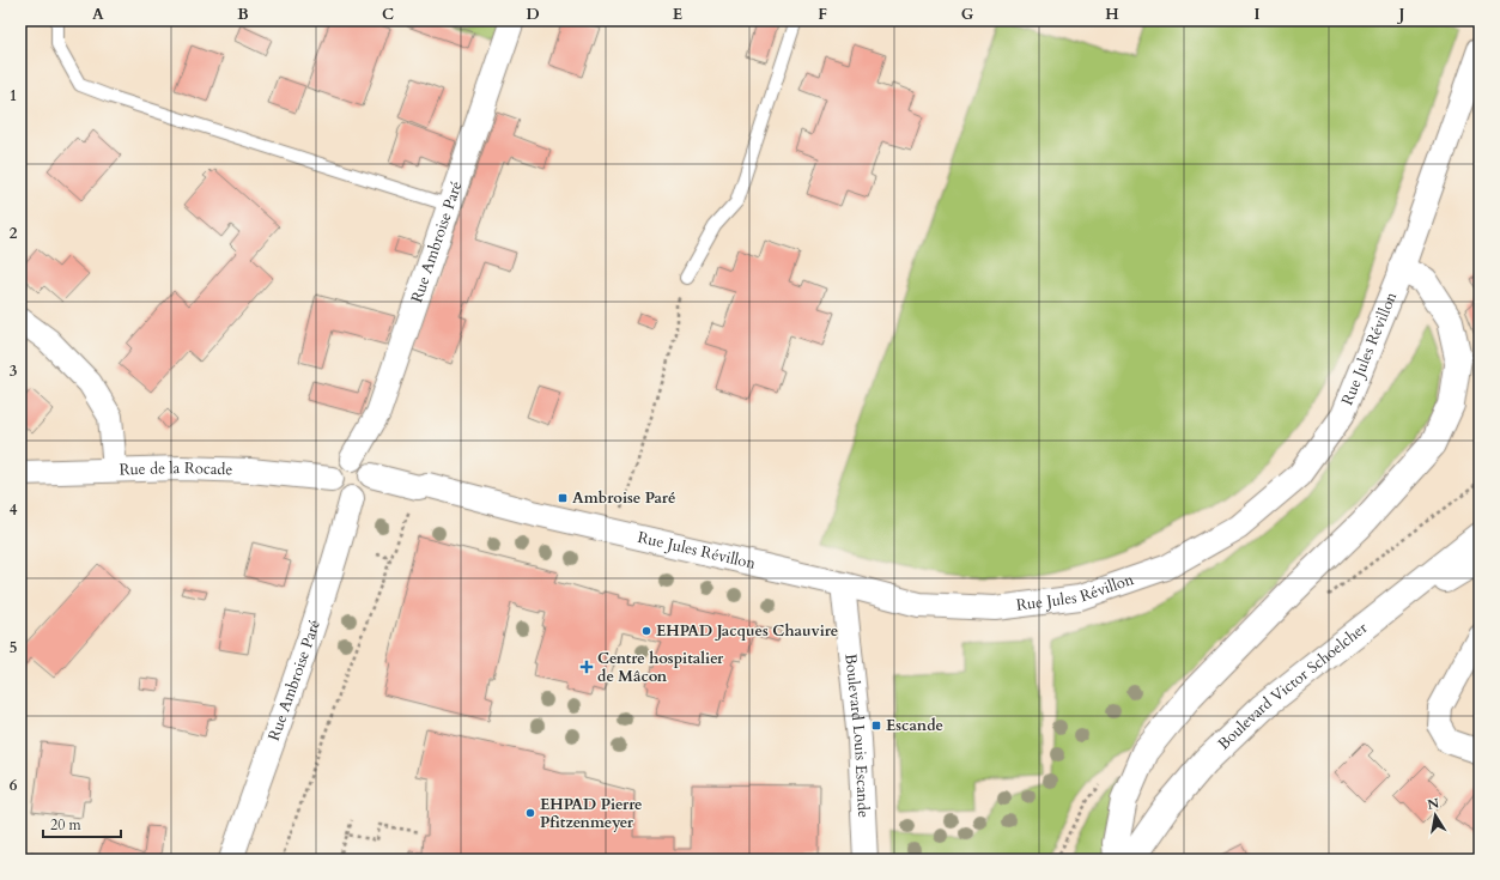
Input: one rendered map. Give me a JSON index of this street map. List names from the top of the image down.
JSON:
{
  "streets": {
    "street": [
      "Rue Ambroise Paré",
      "Rue Jules Révillon",
      "Rue de la Rocade",
      "Boulevard Victor Schoelcher",
      "Boulevard Louis Escande"
    ]
  },
  "crossings": [
    ["Rue Ambroise Paré", "Rue Jules Révillon"],
    ["Rue Ambroise Paré", "Rue de la Rocade"],
    ["Rue Jules Révillon", "Rue de la Rocade"],
    ["Rue Jules Révillon", "Boulevard Louis Escande"]
  ],
  "places": {
    "transit": ["Ambroise Paré", "Escande"],
    "other": ["EHPAD Jacques Chauvire", "EHPAD Pierre Pfitzenmeyer"],
    "health": ["Centre hospitalier de Mâcon"]
  },
  "scale_bar": "20 m",
  "north": "top",
  "grid": {
    "columns": [
      "A",
      "B",
      "C",
      "D",
      "E",
      "F",
      "G",
      "H",
      "I",
      "J"
    ],
    "rows": [
      "1",
      "2",
      "3",
      "4",
      "5",
      "6"
    ]
  }
}
